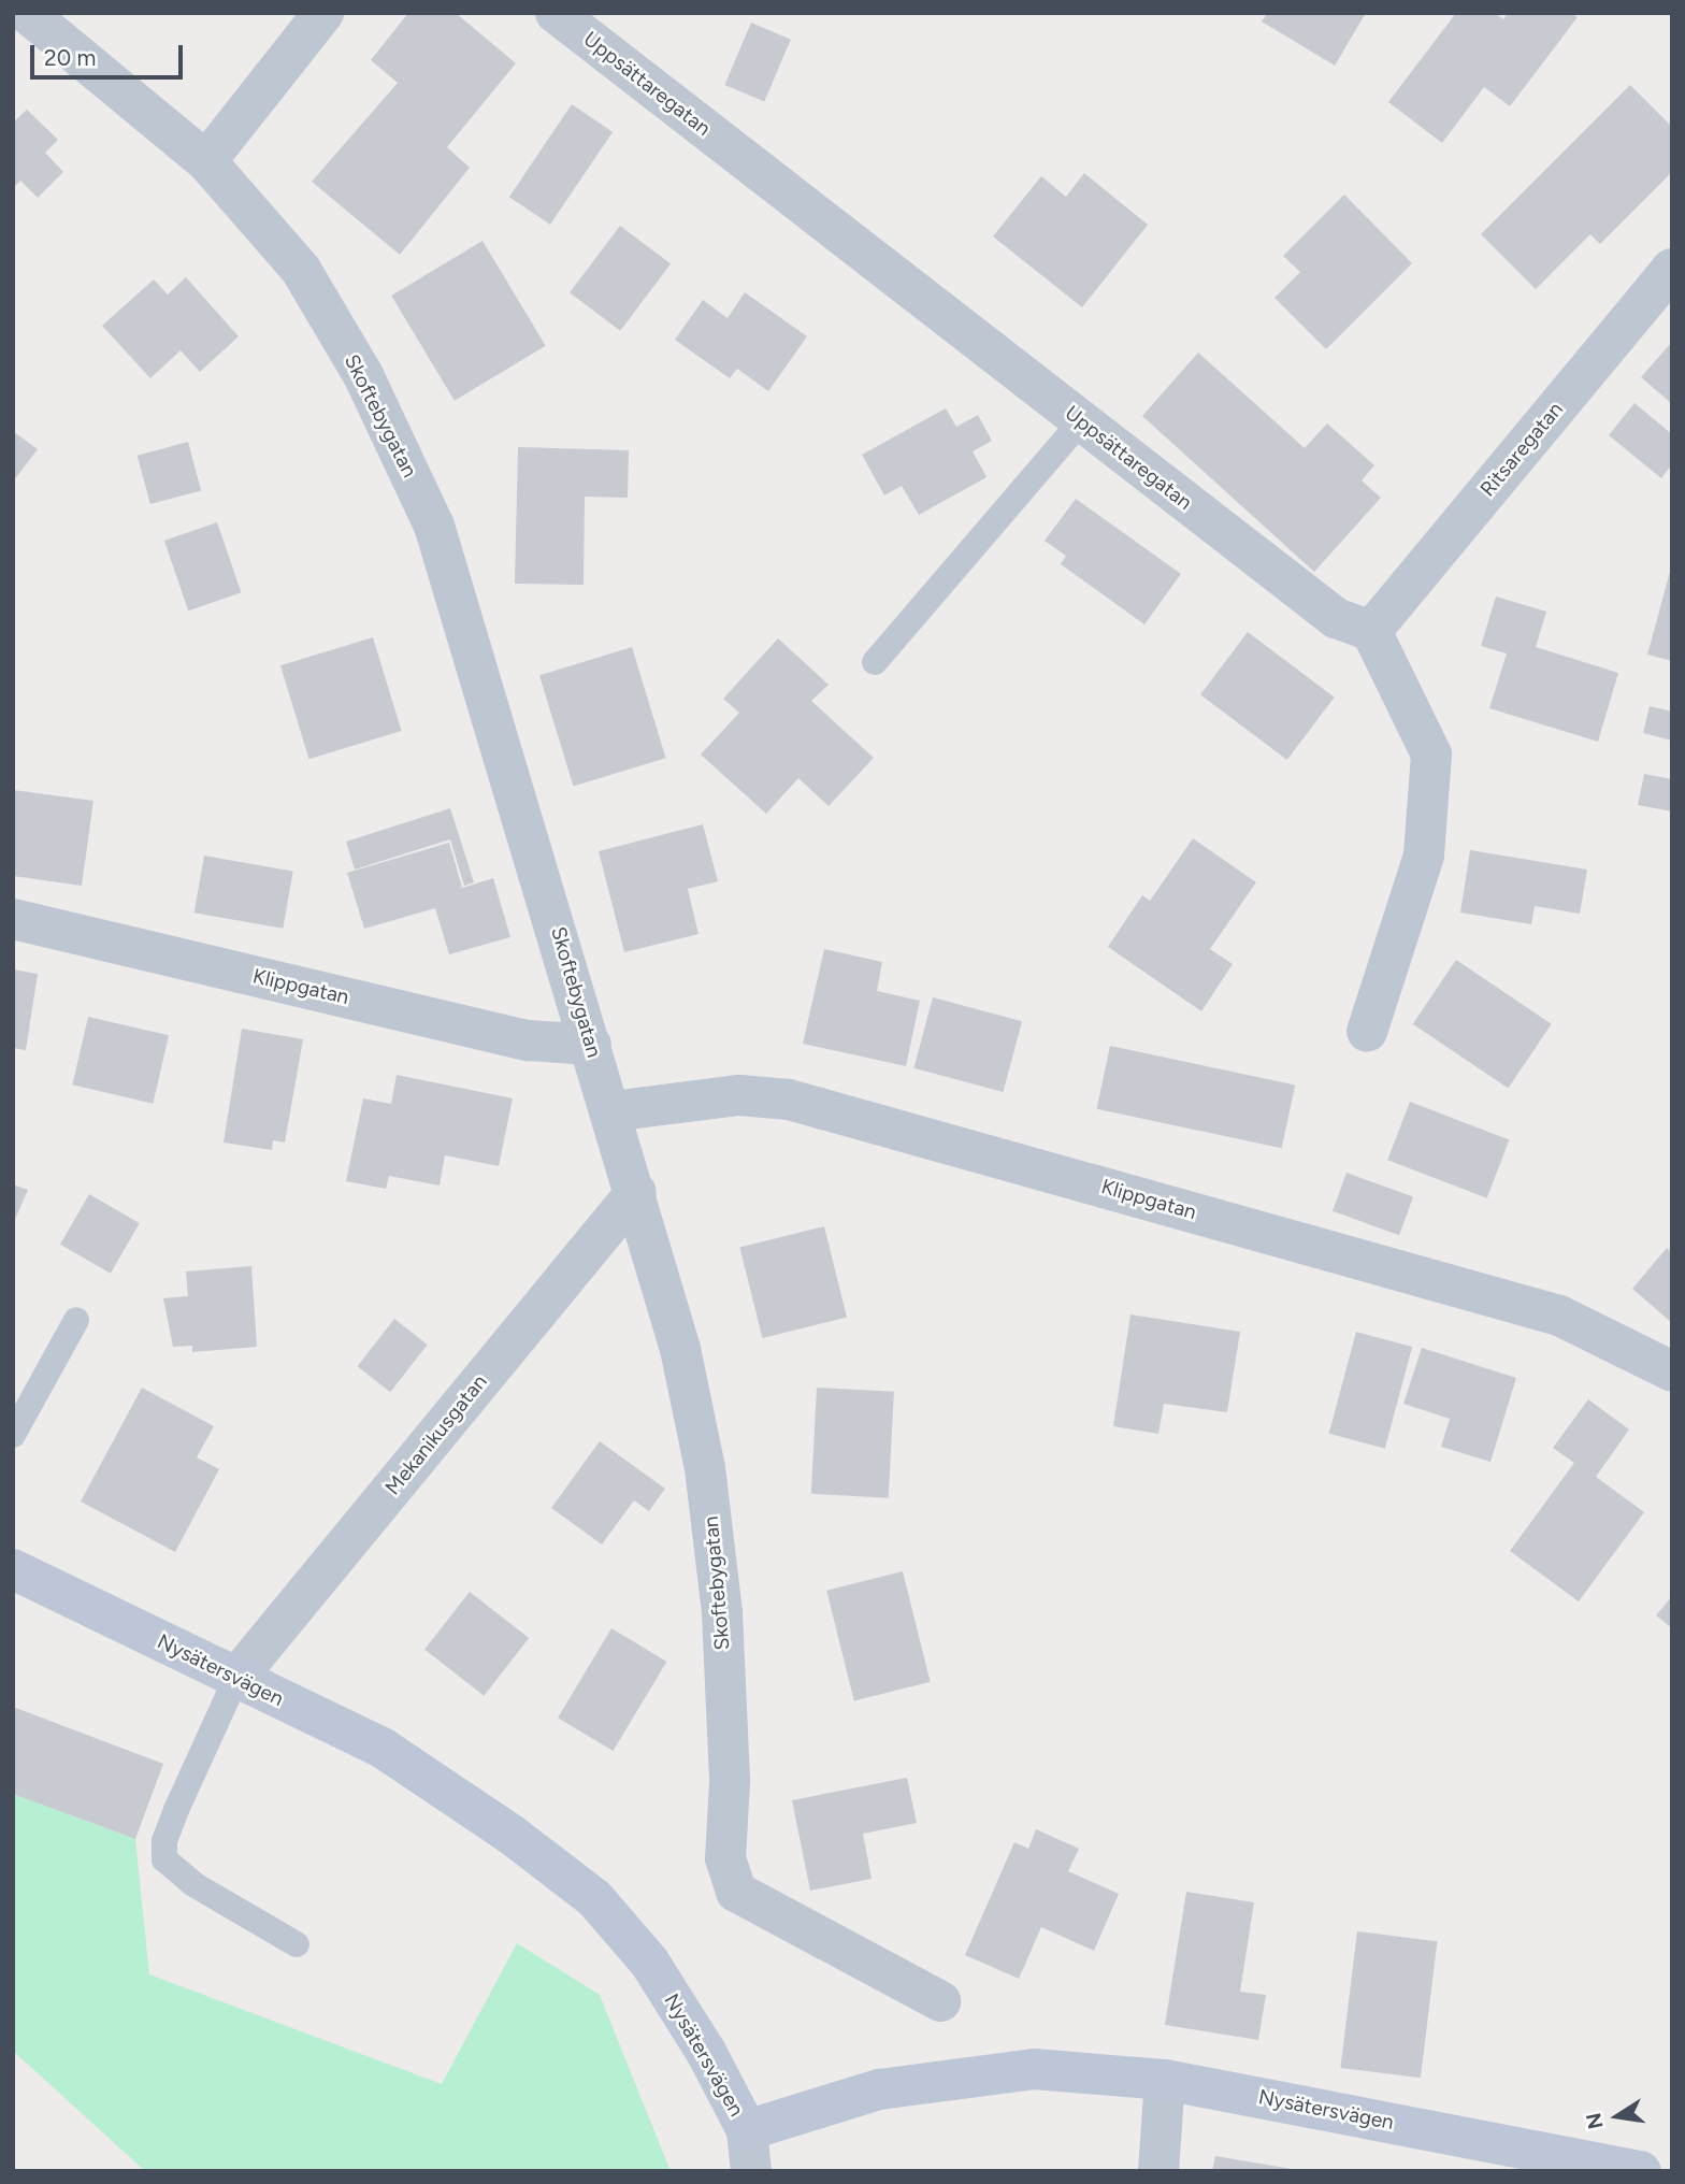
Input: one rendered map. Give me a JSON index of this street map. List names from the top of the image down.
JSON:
{
  "streets": {
    "street": [
      "Uppsättaregatan",
      "Skoftebygatan",
      "Ritsaregatan",
      "Klippgatan",
      "Mekanikusgatan",
      "Nysätersvägen"
    ]
  },
  "crossings": [
    ["Uppsättaregatan", "Ritsaregatan"],
    ["Skoftebygatan", "Klippgatan"],
    ["Skoftebygatan", "Mekanikusgatan"],
    ["Mekanikusgatan", "Nysätersvägen"]
  ],
  "scale_bar": "20 m",
  "north": "left"
}
